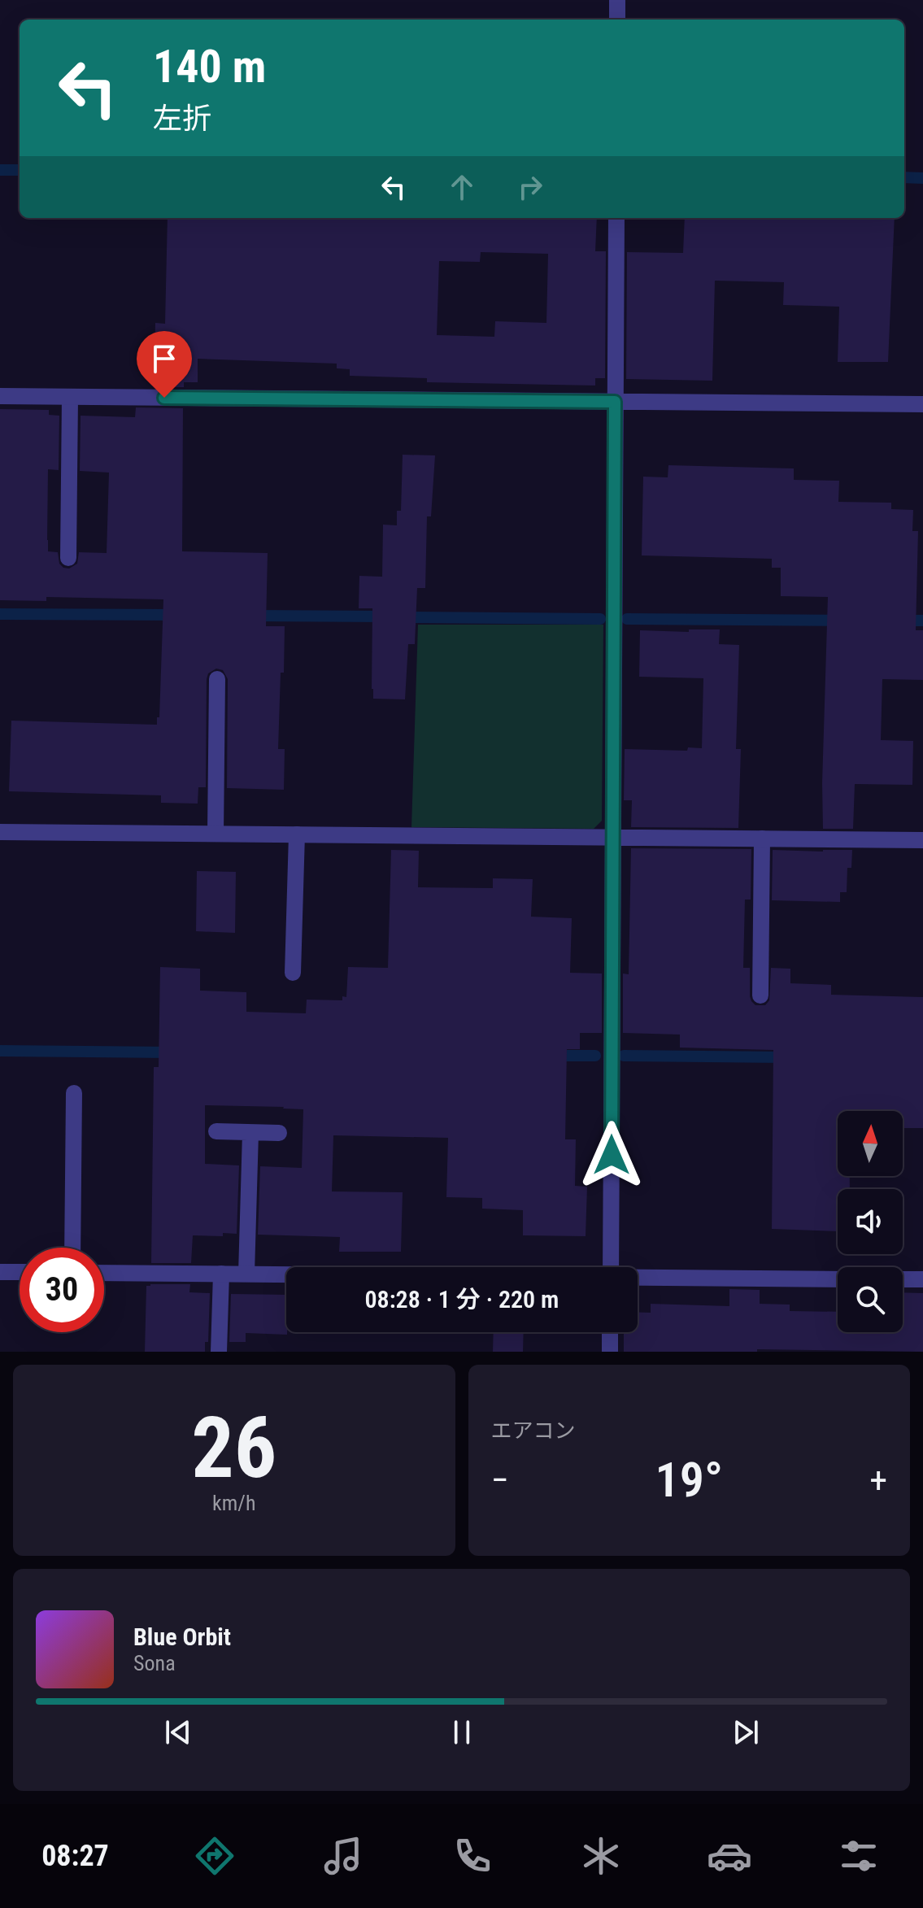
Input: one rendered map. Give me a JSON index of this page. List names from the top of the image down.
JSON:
{
  "north": "top",
  "page": {
    "turn": ["140 m", "左折"],
    "limit": "30",
    "trip": "08:28 · 1 分 · 220 m",
    "tile": [
      ["26", "km/h"],
      "エアコン"
    ],
    "heat": ["−", "19°", "+"],
    "song": ["Blue Orbit", "Sona"],
    "tabs": "08:27"
  }
}
